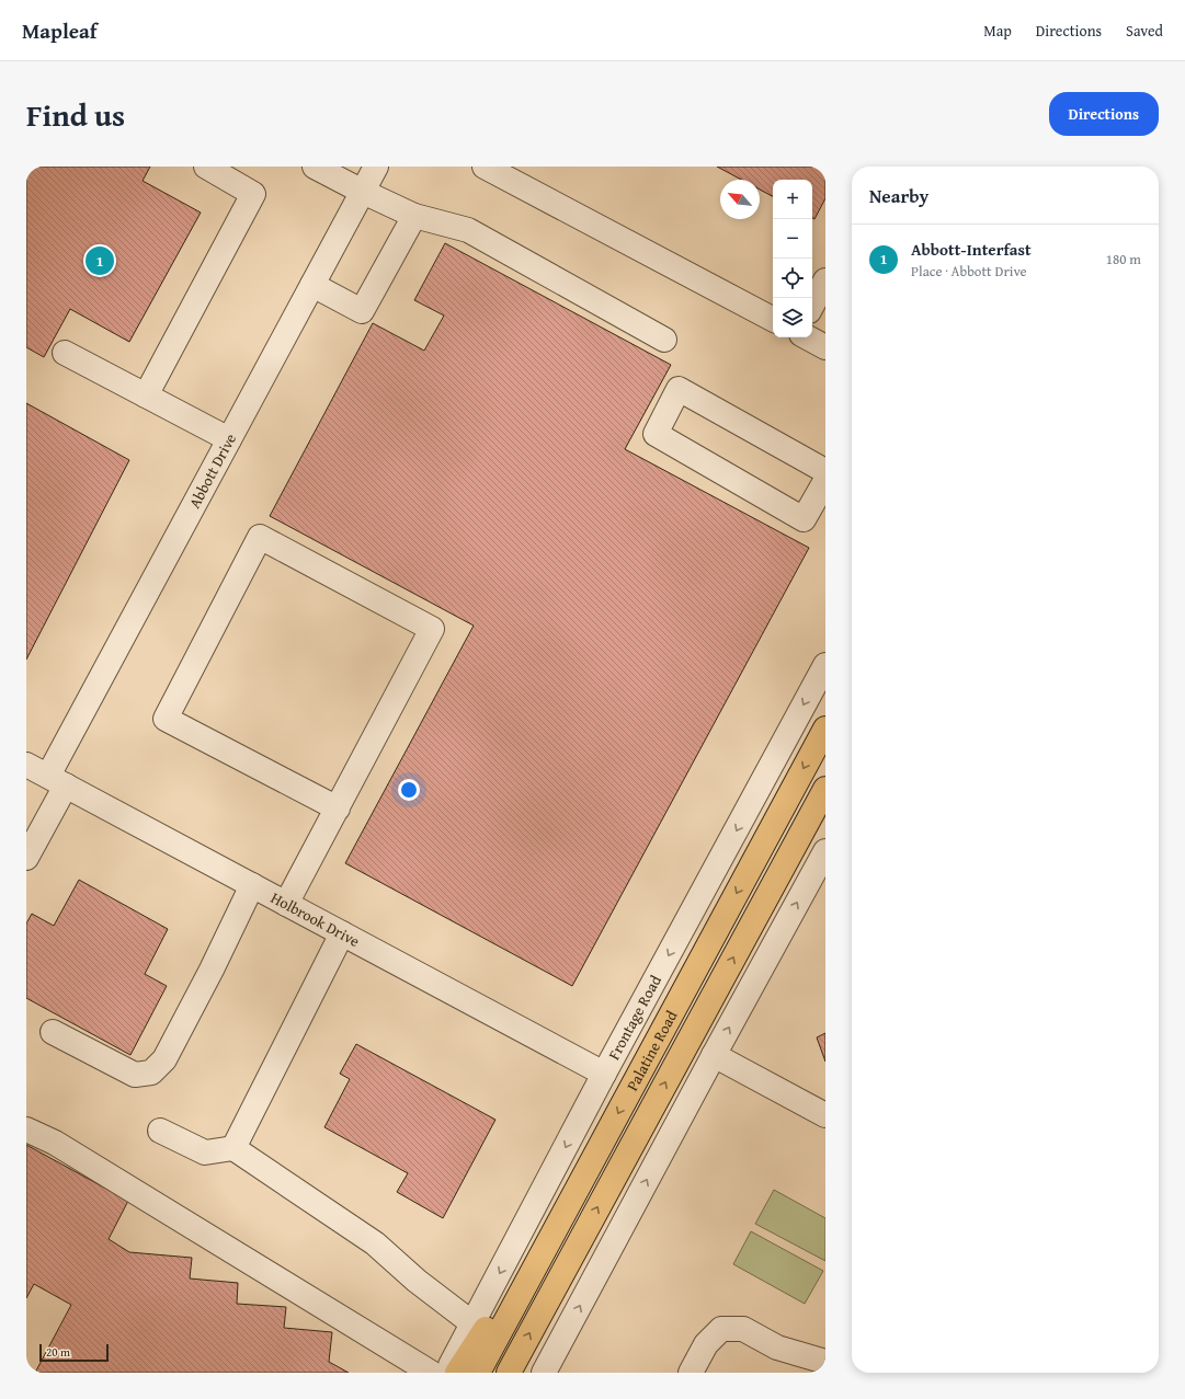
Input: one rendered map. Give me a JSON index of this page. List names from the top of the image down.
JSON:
{
  "streets": {
    "highway": ["Palatine Road"],
    "street": ["Abbott Drive", "Holbrook Drive", "Frontage Road"]
  },
  "crossings": [
    ["Abbott Drive", "Holbrook Drive"],
    ["Holbrook Drive", "Frontage Road"]
  ],
  "scale_bar": "20 m",
  "north": "top left",
  "page": {
    "header": "Mapleaf",
    "nav": ["Map", "Directions", "Saved"],
    "title": "Find us",
    "buttons": "Directions",
    "heading": "Nearby",
    "map_buttons": ["+", "−"],
    "list": [
      {
        "mark": "1",
        "name": "Abbott-Interfast",
        "note": "Place · Abbott Drive",
        "value": "180 m"
      }
    ],
    "pins": "1",
    "scale": "20 m"
  }
}
